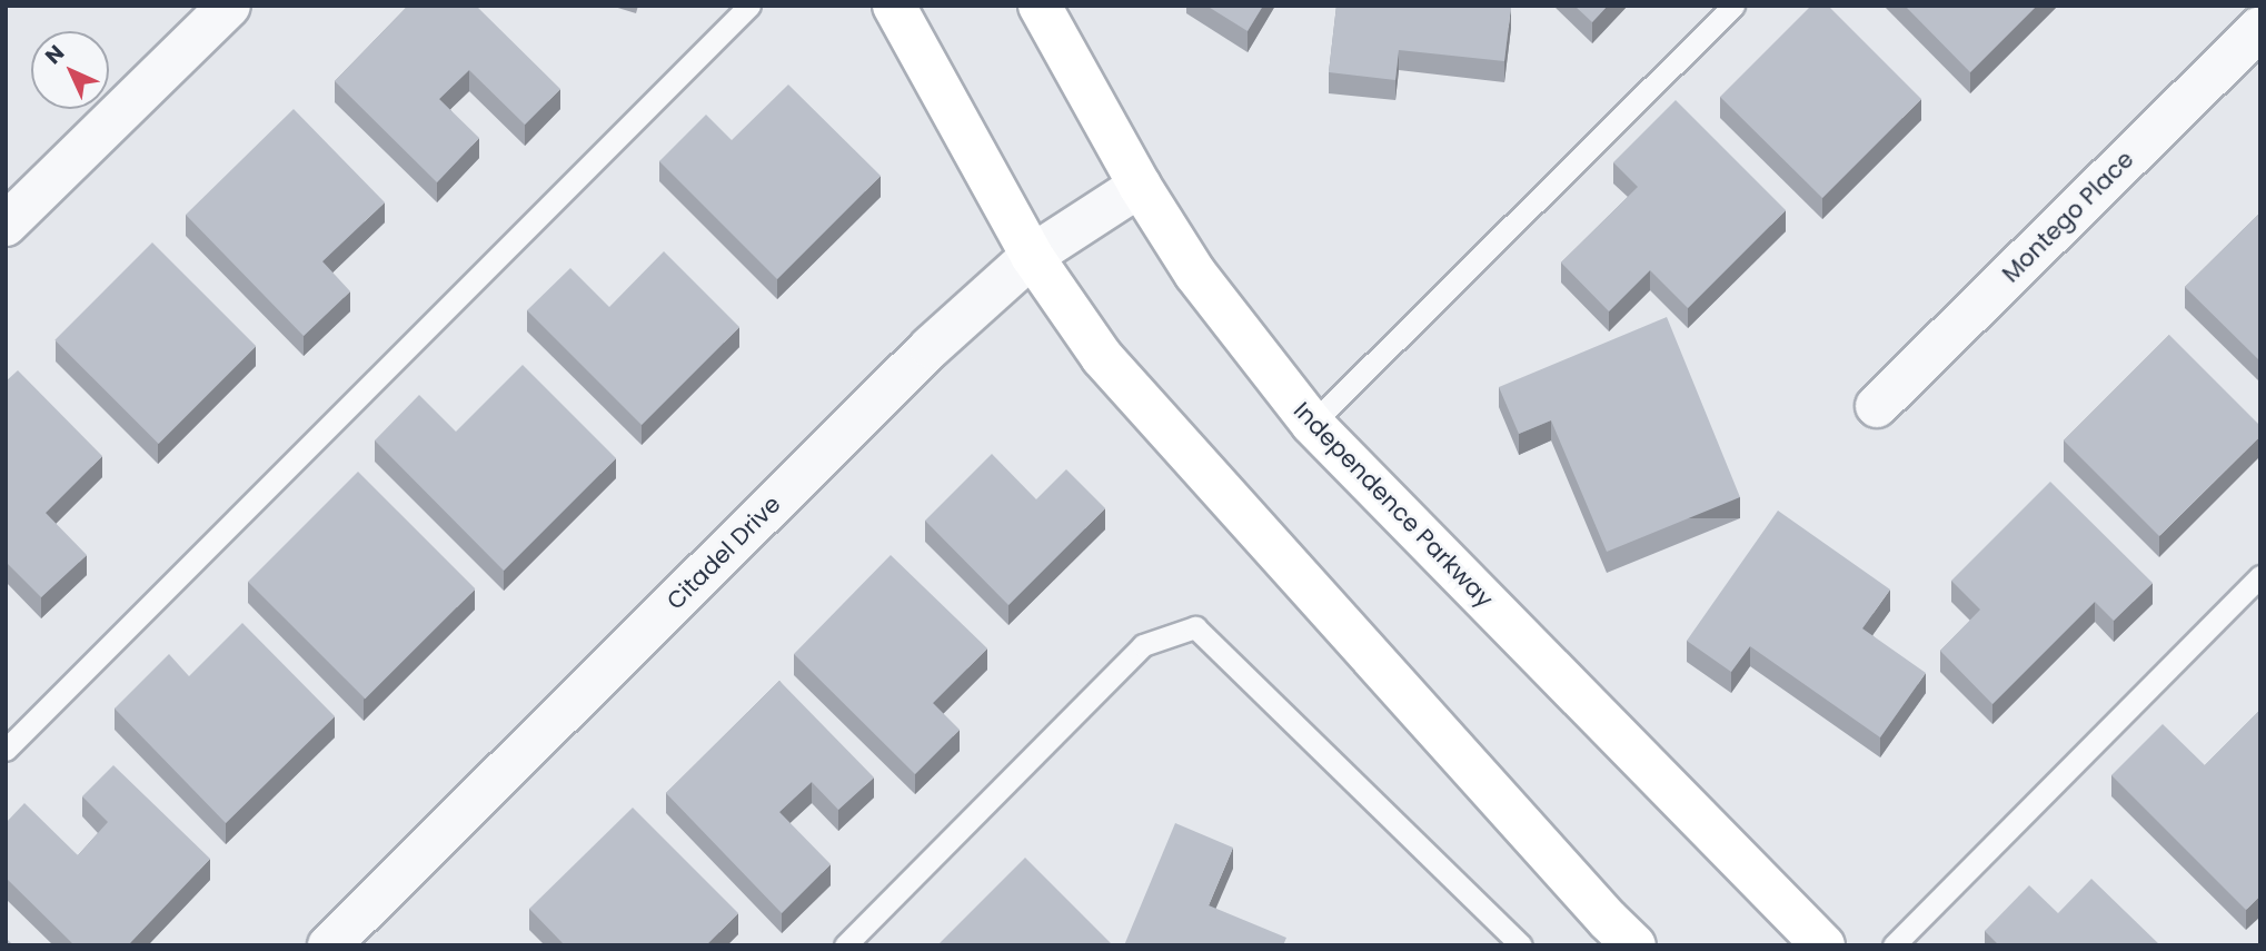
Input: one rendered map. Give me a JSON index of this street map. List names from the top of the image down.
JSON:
{
  "streets": {
    "main road": ["Independence Parkway"],
    "street": ["Montego Place", "Citadel Drive"]
  },
  "crossings": [
    ["Independence Parkway", "Citadel Drive"]
  ],
  "north": "top left"
}
